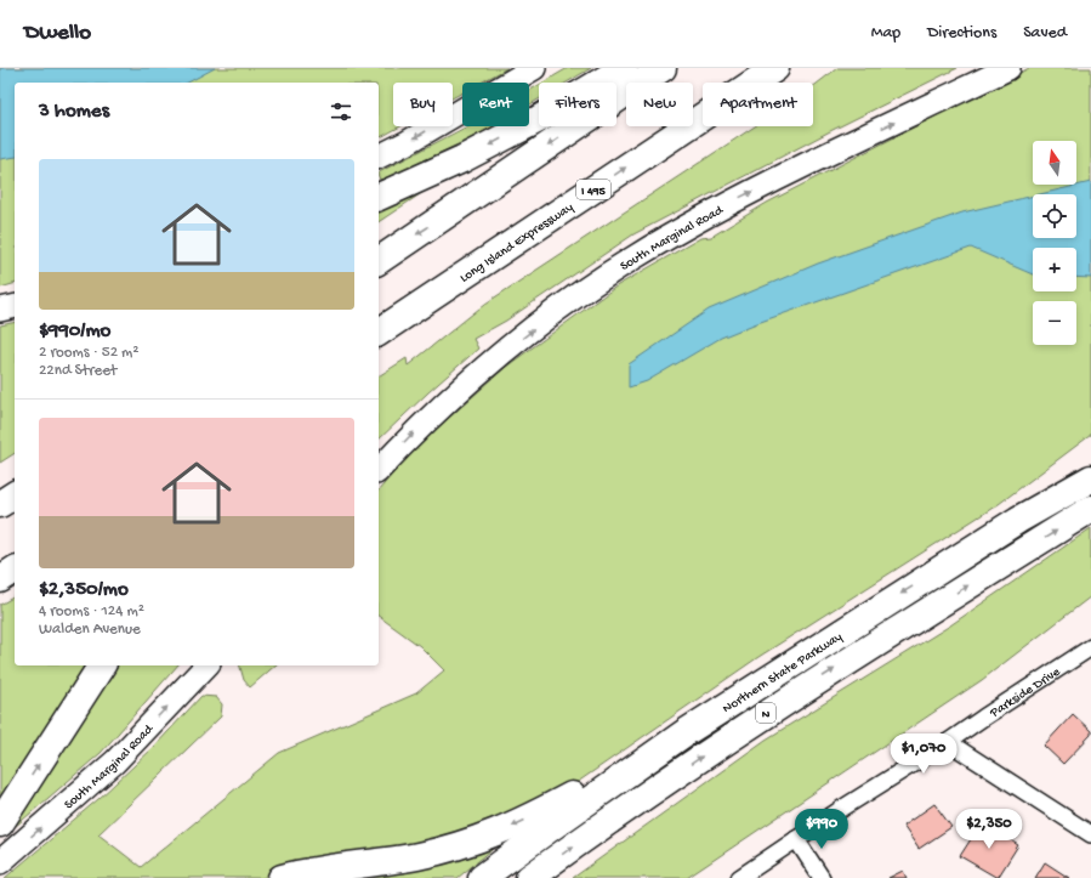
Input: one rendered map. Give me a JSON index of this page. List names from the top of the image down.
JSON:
{
  "streets": {
    "highway": [
      "I 495",
      "Long Island Expressway",
      "Northern State Parkway",
      "N"
    ],
    "main road": ["South Marginal Road"],
    "street": ["Parkside Drive"]
  },
  "one_way": ["South Marginal Road"],
  "north": "top",
  "page": {
    "header": "Dwello",
    "nav": ["Map", "Directions", "Saved"],
    "chip": [
      "Buy",
      "Rent",
      "Filters",
      "New",
      "Apartment"
    ],
    "heading": "3 homes",
    "map_buttons": ["+", "−"],
    "list": [
      {
        "name": "$990/mo",
        "note": "2 rooms · 52 m² · 22nd Street"
      },
      {
        "name": "$2,350/mo",
        "note": "4 rooms · 124 m² · Walden Avenue"
      }
    ],
    "price": ["$1,070", "$990", "$2,350"]
  }
}
